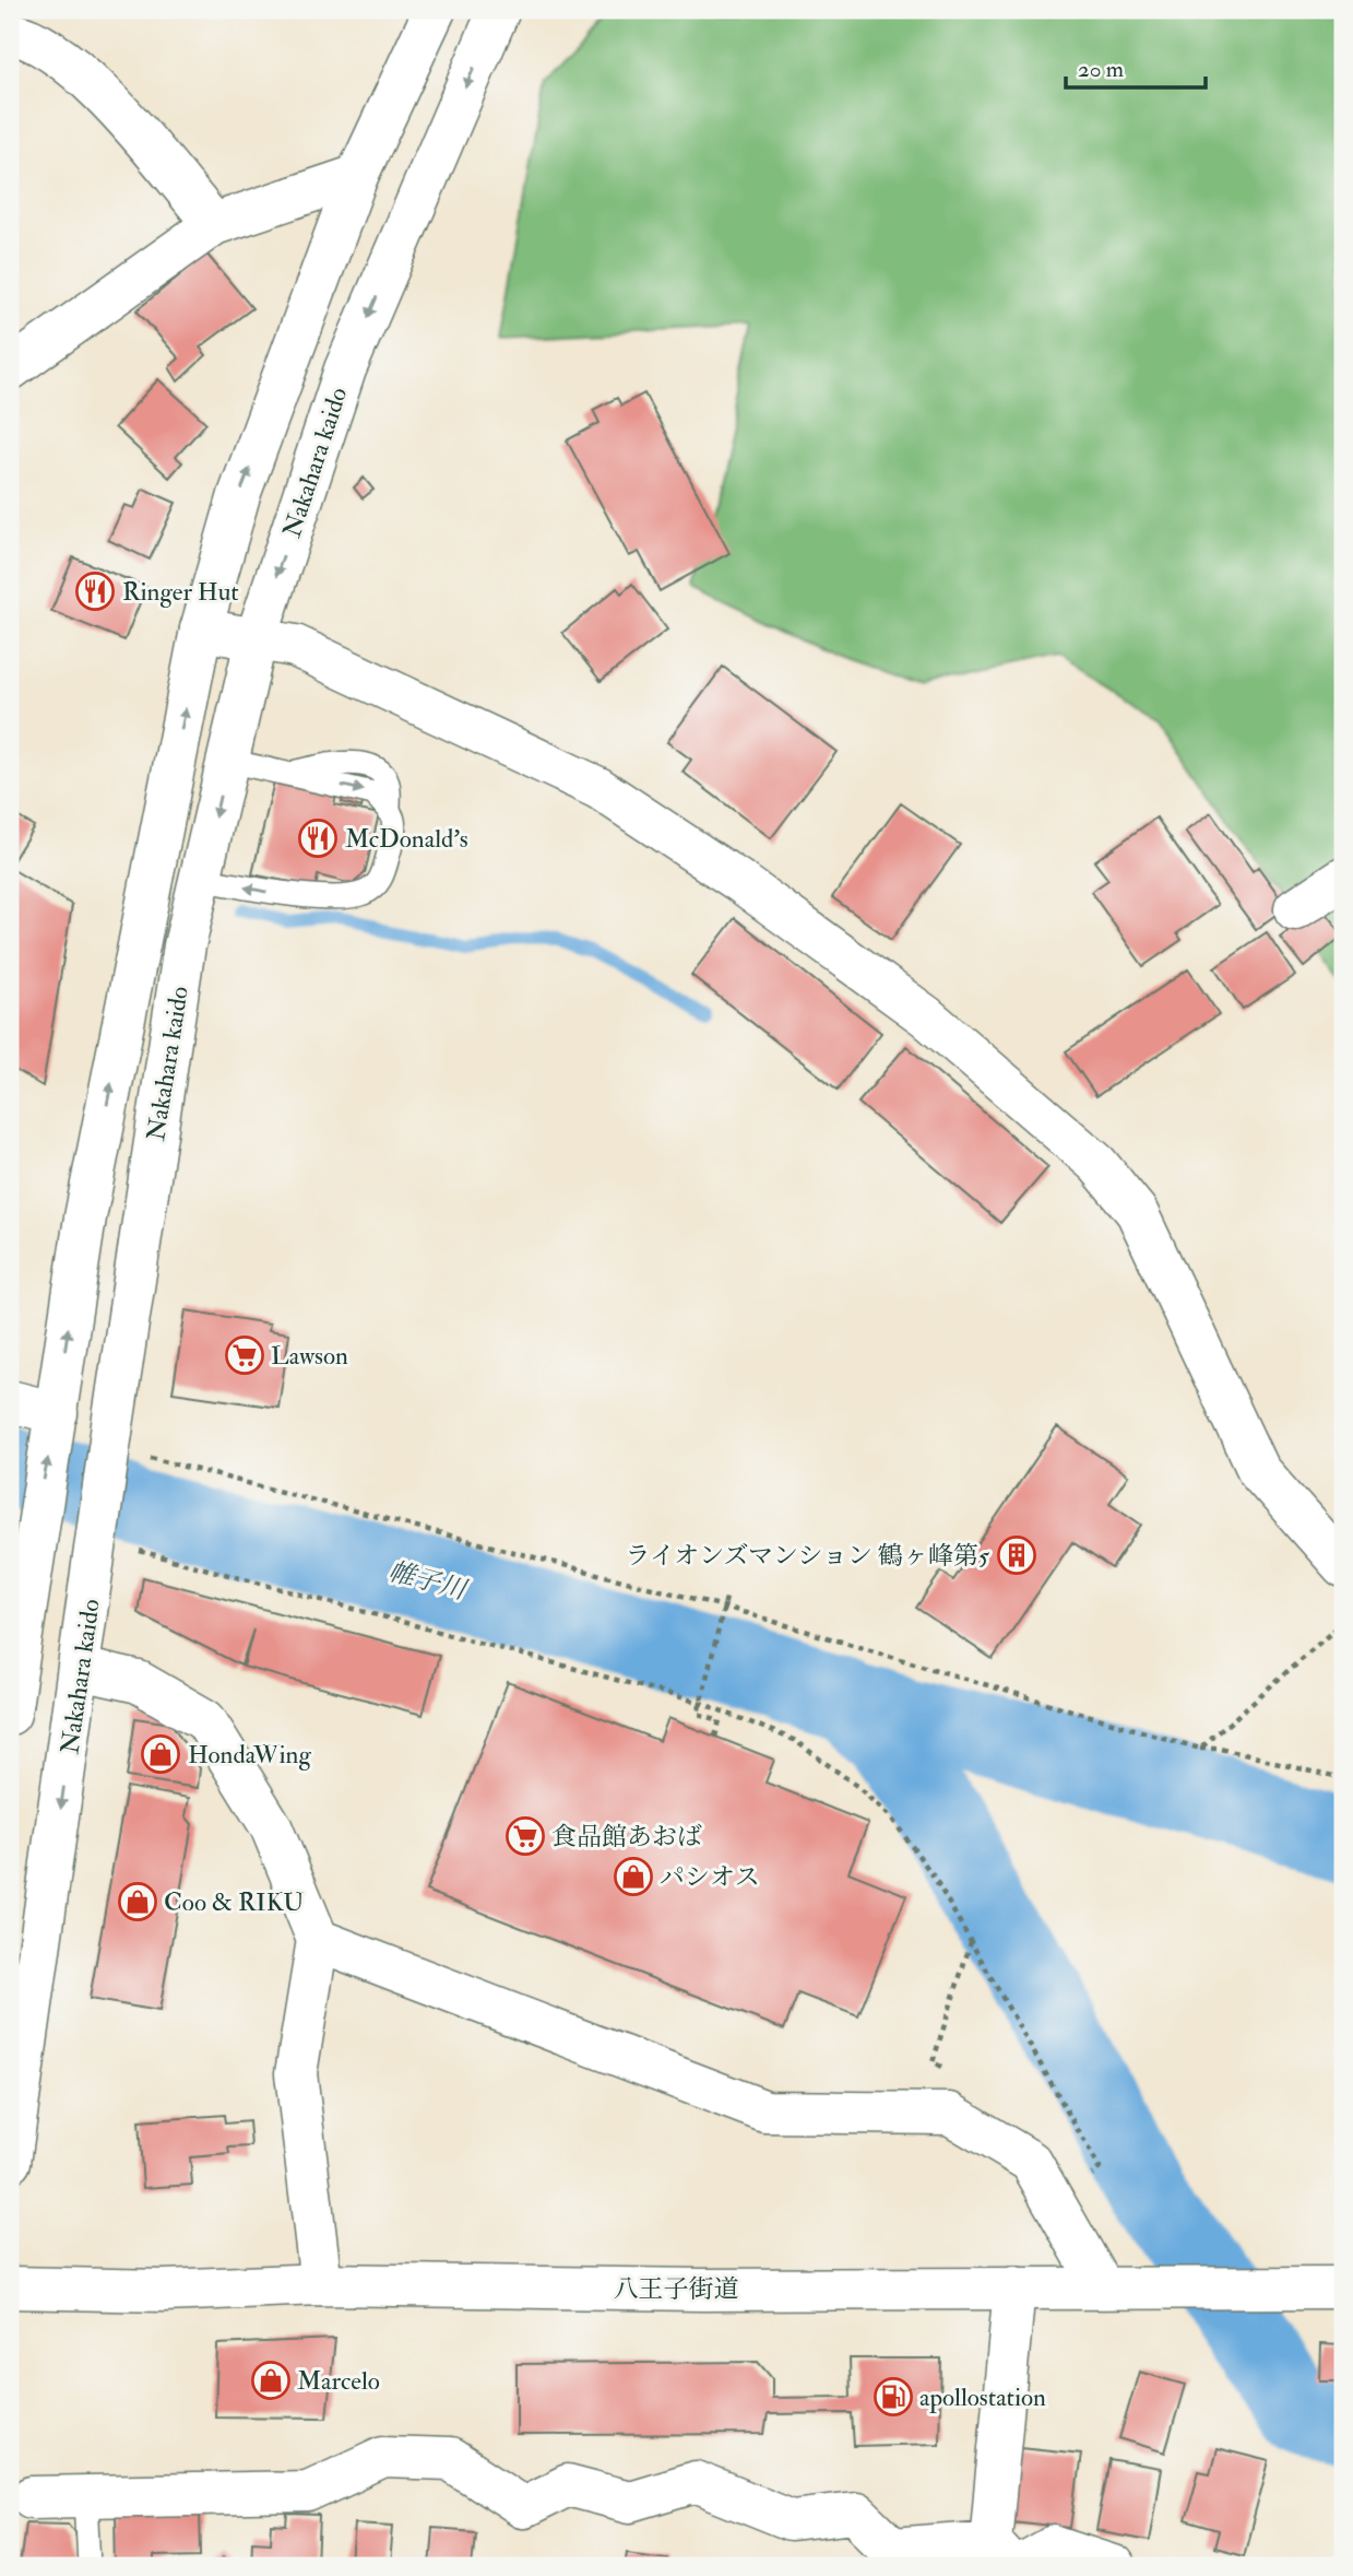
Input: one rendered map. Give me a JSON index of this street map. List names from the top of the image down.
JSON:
{
  "streets": {
    "main road": ["Nakahara kaido", "八王子街道"]
  },
  "water": ["帷子川"],
  "places": {
    "restaurant": ["Ringer Hut", "McDonald's"],
    "supermarket": ["Lawson", "食品館あおば"],
    "building": ["ライオンズマンション 鶴ヶ峰第5"],
    "shop": [
      "HondaWing",
      "パシオス",
      "Coo & RIKU",
      "Marcelo"
    ],
    "fuel station": ["apollostation"]
  },
  "scale_bar": "20 m"
}
